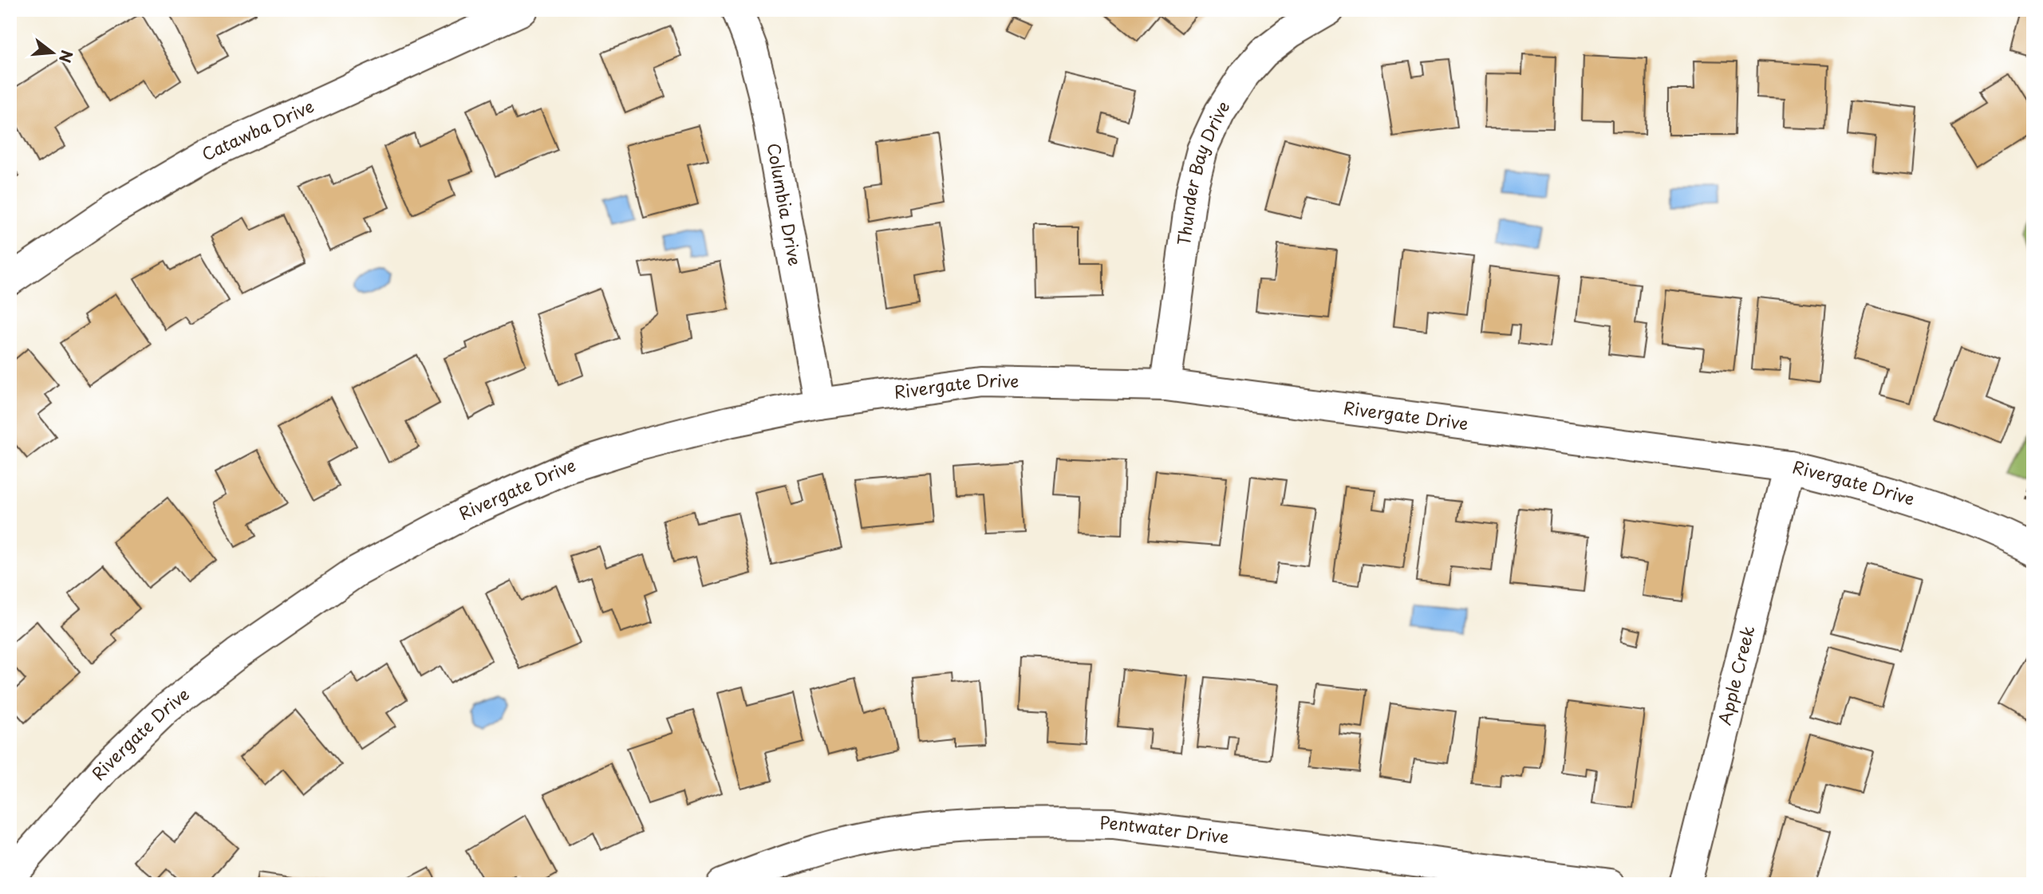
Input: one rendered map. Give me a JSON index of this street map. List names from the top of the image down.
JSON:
{
  "streets": {
    "street": [
      "Catawba Drive",
      "Thunder Bay Drive",
      "Columbia Drive",
      "Rivergate Drive",
      "Apple Creek",
      "Pentwater Drive"
    ]
  },
  "crossings": [
    ["Thunder Bay Drive", "Rivergate Drive"],
    ["Columbia Drive", "Rivergate Drive"],
    ["Rivergate Drive", "Apple Creek"]
  ],
  "north": "right"
}
